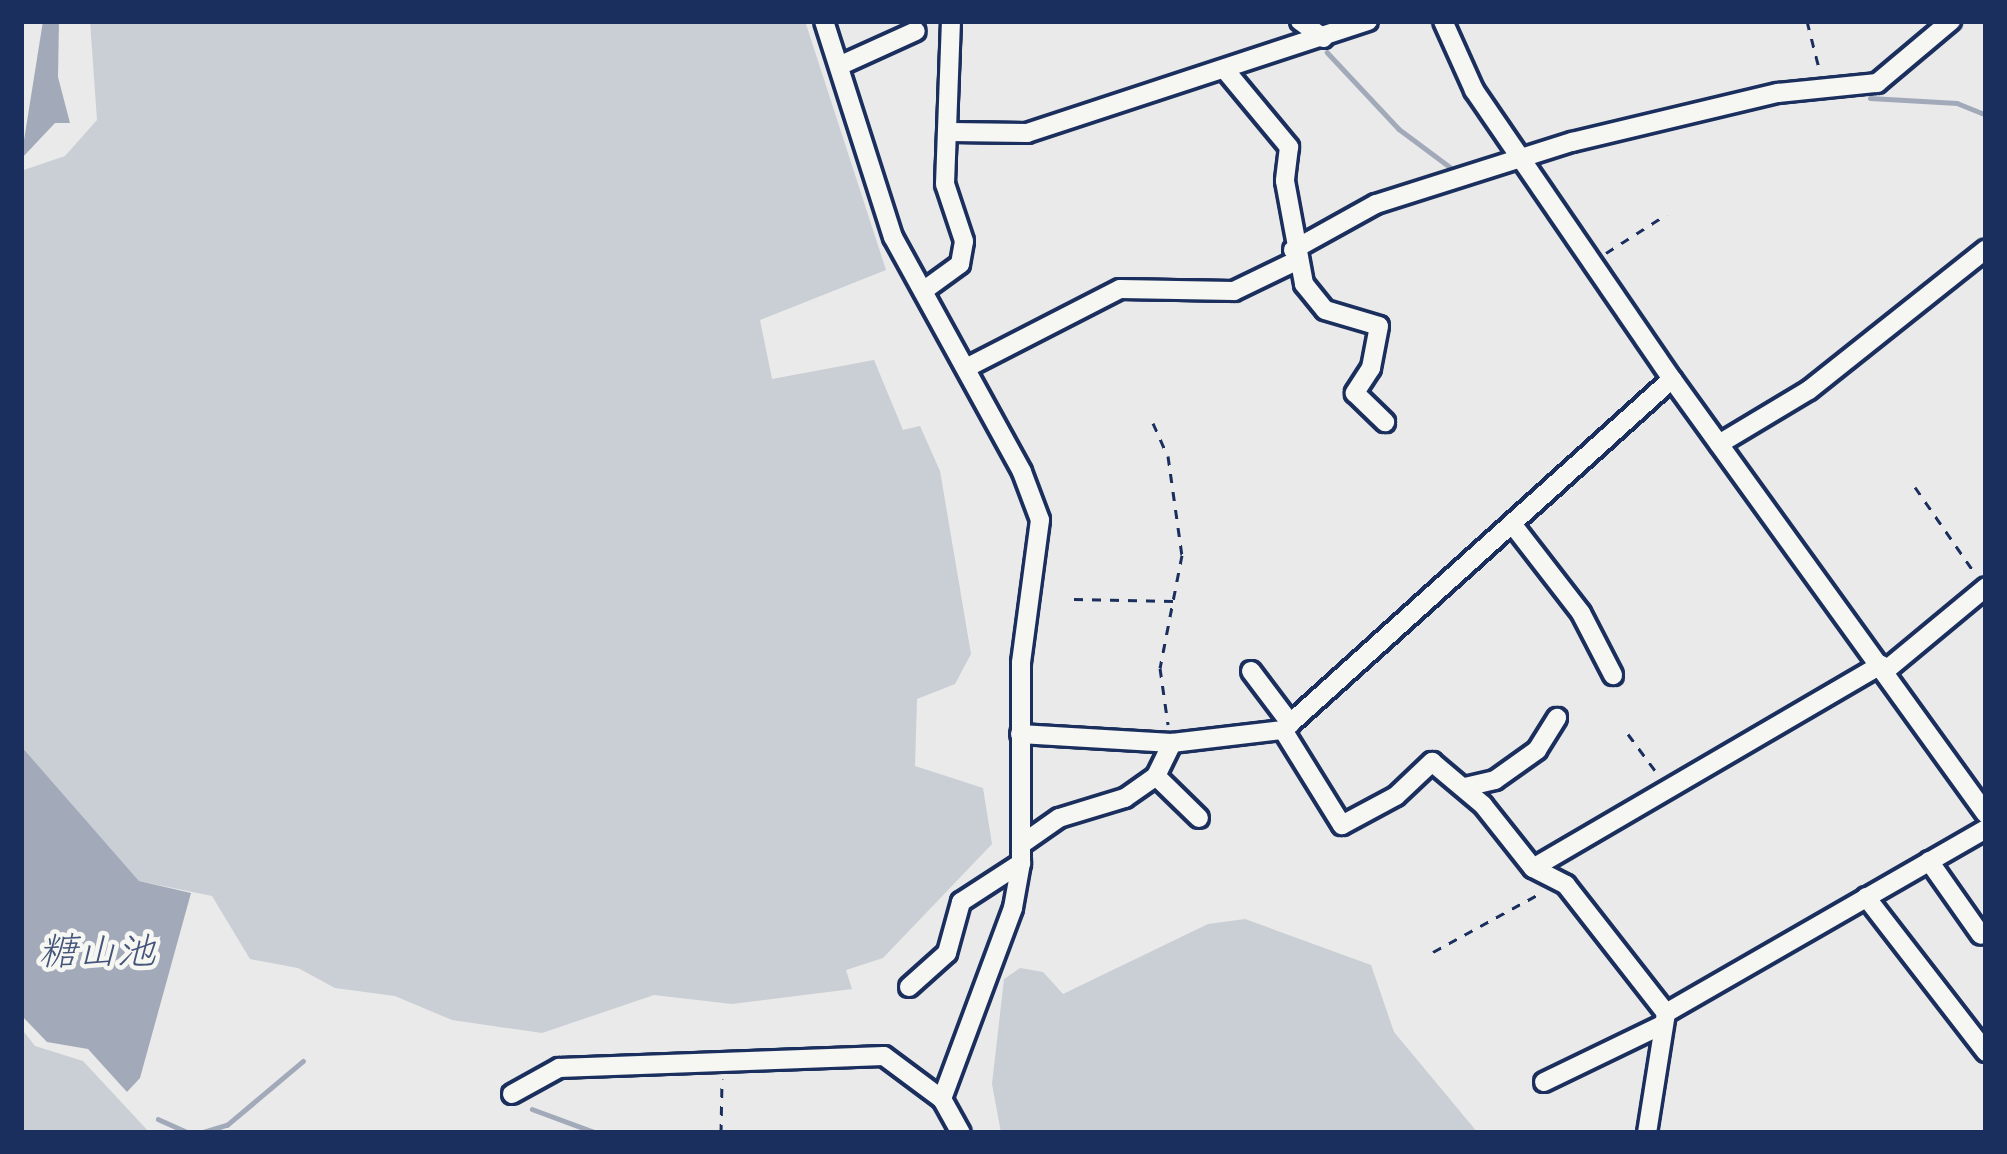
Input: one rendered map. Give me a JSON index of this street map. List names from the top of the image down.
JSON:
{
  "water": ["糖山池"]
}
